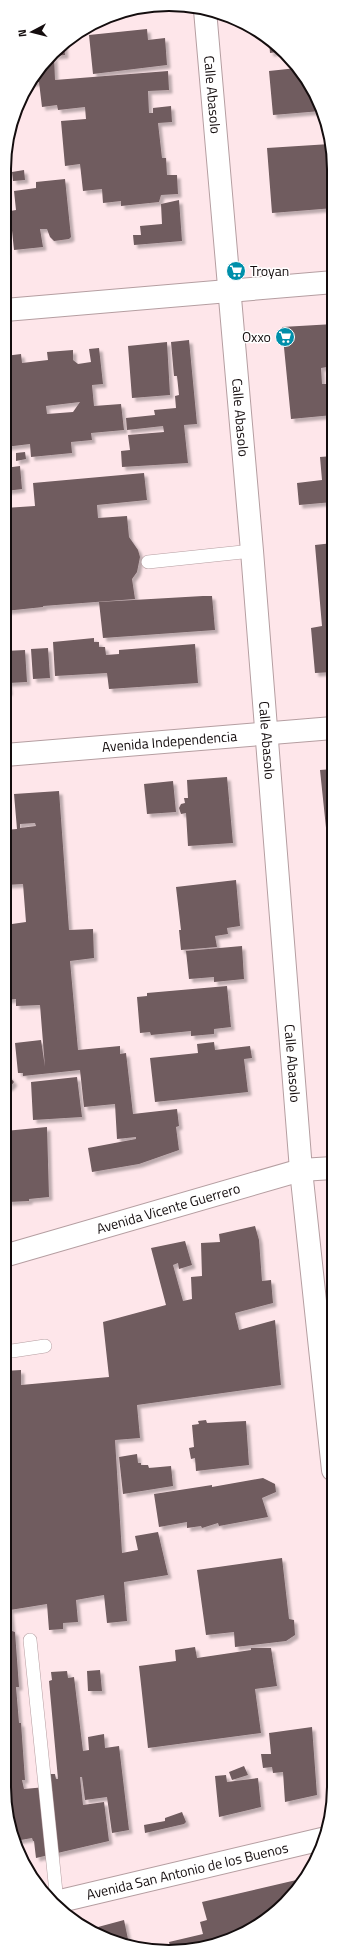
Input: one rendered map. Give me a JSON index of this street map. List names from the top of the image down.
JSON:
{
  "streets": {
    "street": [
      "Calle Abasolo",
      "Avenida Independencia",
      "Avenida Vicente Guerrero",
      "Avenida San Antonio de los Buenos"
    ]
  },
  "crossings": [
    ["Calle Abasolo", "Avenida Independencia"],
    ["Calle Abasolo", "Avenida Vicente Guerrero"]
  ],
  "places": {
    "supermarket": ["Troyan", "Oxxo"]
  },
  "north": "left"
}
